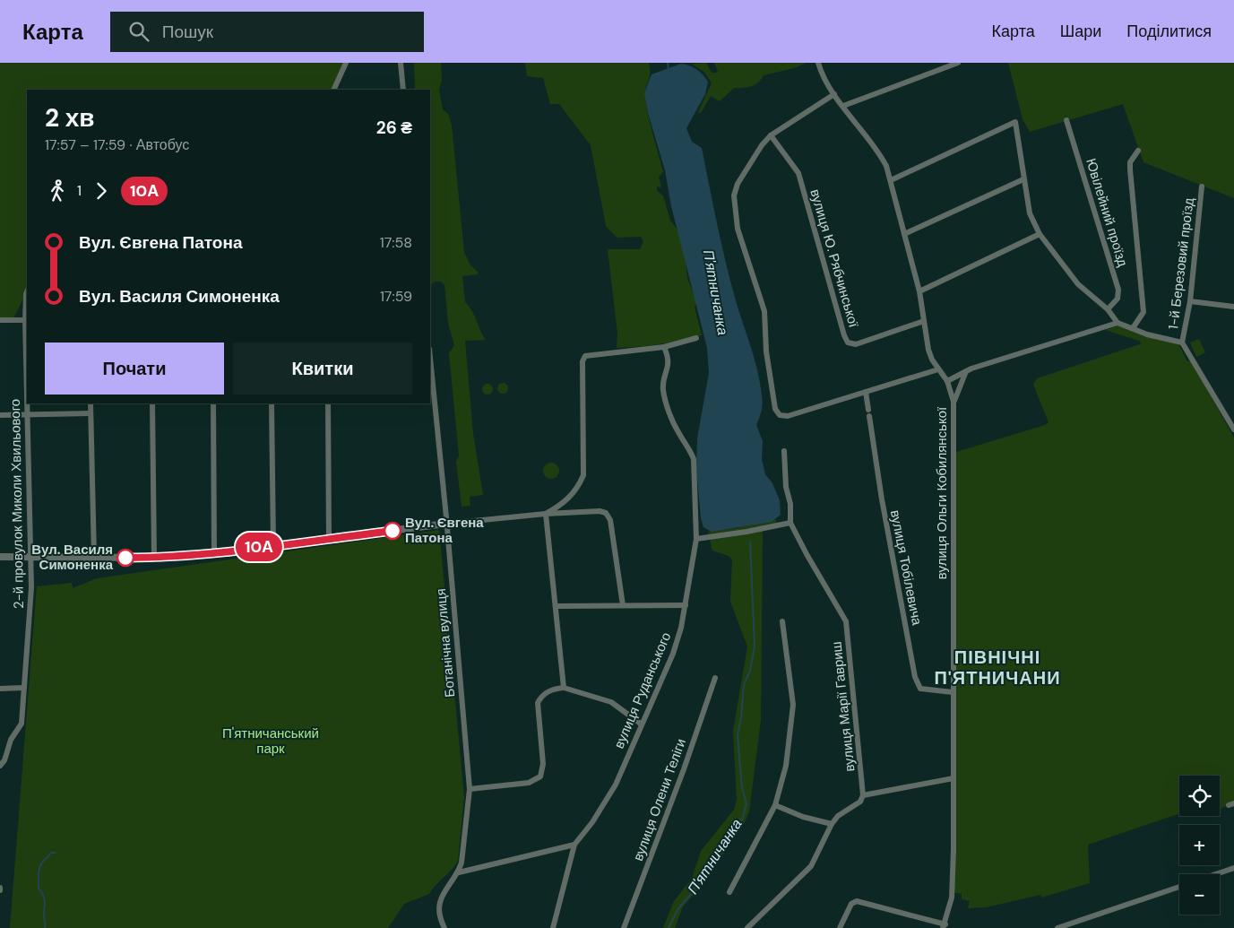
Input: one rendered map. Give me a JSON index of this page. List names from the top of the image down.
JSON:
{
  "streets": {
    "street": [
      "Ювілейний проїзд",
      "вулиця Ю. Рябчинської",
      "1-й Березовий проїзд",
      "вулиця Ольги Кобилянської",
      "2-й провулок Миколи Хвильового",
      "вулиця Тобілевича",
      "Ботанічна вулиця",
      "вулиця Руданського",
      "вулиця Марії Гавриш",
      "вулиця Олени Теліги"
    ]
  },
  "crossings": [
    ["вулиця Ю. Рябчинської", "вулиця Ольги Кобилянської"],
    ["вулиця Ольги Кобилянської", "вулиця Тобілевича"]
  ],
  "districts": ["ПІВНІЧНІ П'ЯТНИЧАНИ"],
  "water": ["П'ятничанка"],
  "parks": ["П'ятничанський парк"],
  "places": ["Вул. Євгена Патона", "Вул. Василя Симоненка"],
  "lines": ["bus line 10А"],
  "page": {
    "header": "Карта",
    "search": "Пошук",
    "nav": ["Карта", "Шари", "Поділитися"],
    "on_map": "10А",
    "heading": ["2 хв", "17:57 – 17:59 · Автобус", "26 ₴"],
    "legs": ["1", "10А"],
    "list": [
      {
        "name": "Вул. Євгена Патона",
        "value": "17:58"
      },
      {
        "name": "Вул. Василя Симоненка",
        "value": "17:59"
      }
    ],
    "buttons": ["Почати", "Квитки"],
    "map_buttons": ["+", "−"]
  }
}
